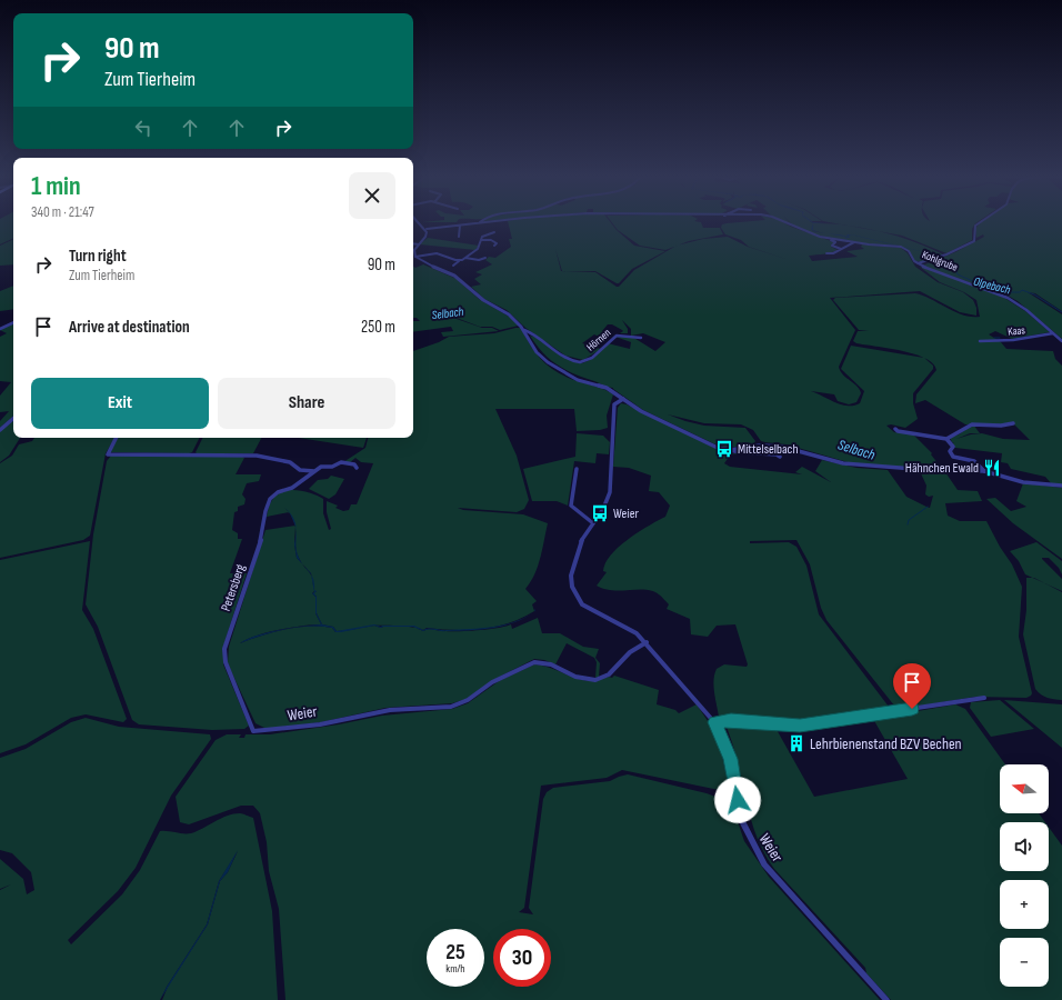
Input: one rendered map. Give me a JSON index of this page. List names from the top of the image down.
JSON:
{
  "streets": {
    "street": [
      "Kohlgrube",
      "Kaas",
      "Hörnen",
      "Petersberg",
      "Weier"
    ]
  },
  "crossings": [
    ["Kohlgrube", "Kaas"],
    ["Petersberg", "Weier"]
  ],
  "water": ["Olpebach", "Selbach"],
  "places": {
    "bus stop": ["Mittelselbach", "Weier"],
    "restaurant": ["Hähnchen Ewald"],
    "building": ["Lehrbienenstand BZV Bechen"]
  },
  "north": "left",
  "page": {
    "turn": ["90 m", "Zum Tierheim"],
    "heading": ["1 min", "340 m · 21:47"],
    "list": [
      {
        "name": "Turn right",
        "note": "Zum Tierheim",
        "value": "90 m"
      },
      {
        "name": "Arrive at destination",
        "value": "250 m"
      }
    ],
    "buttons": ["Exit", "Share"],
    "map_buttons": ["+", "−"],
    "speed": "25 km/h",
    "limit": "30"
  }
}
